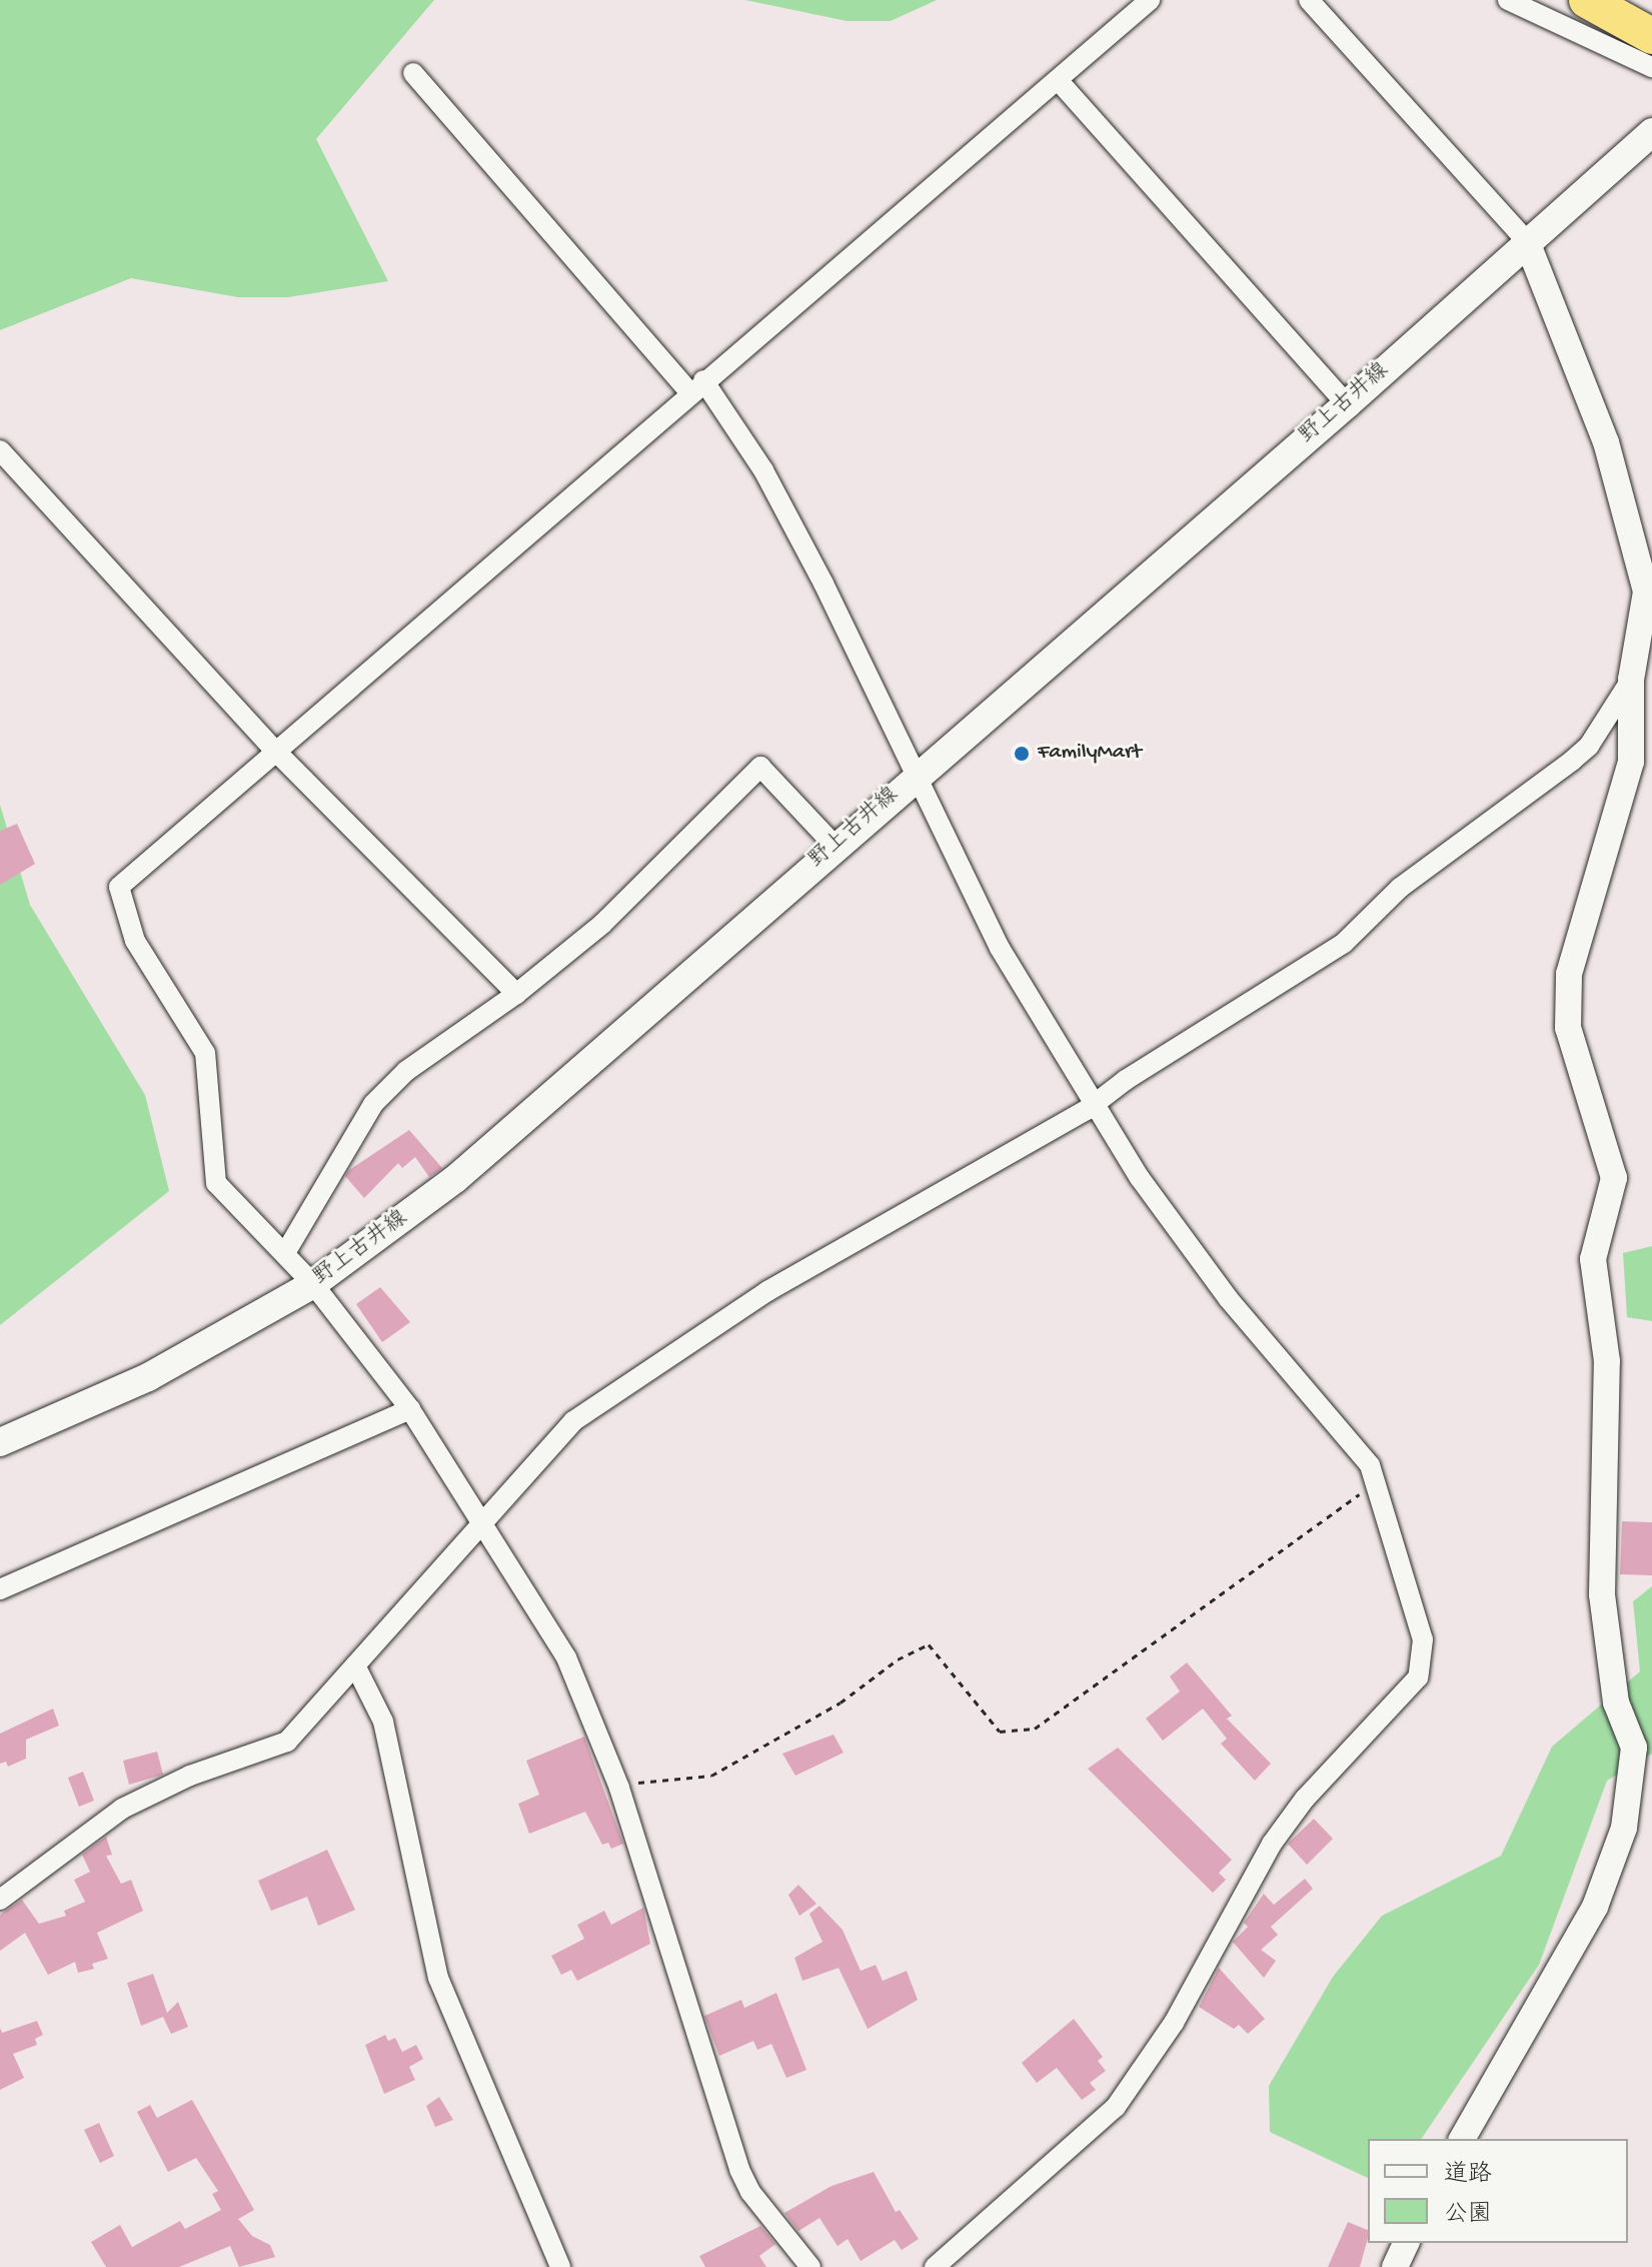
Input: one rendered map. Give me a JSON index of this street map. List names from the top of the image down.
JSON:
{
  "streets": {
    "main road": ["野上古井線"]
  },
  "places": ["FamilyMart"],
  "legend": ["道路", "公園"]
}
